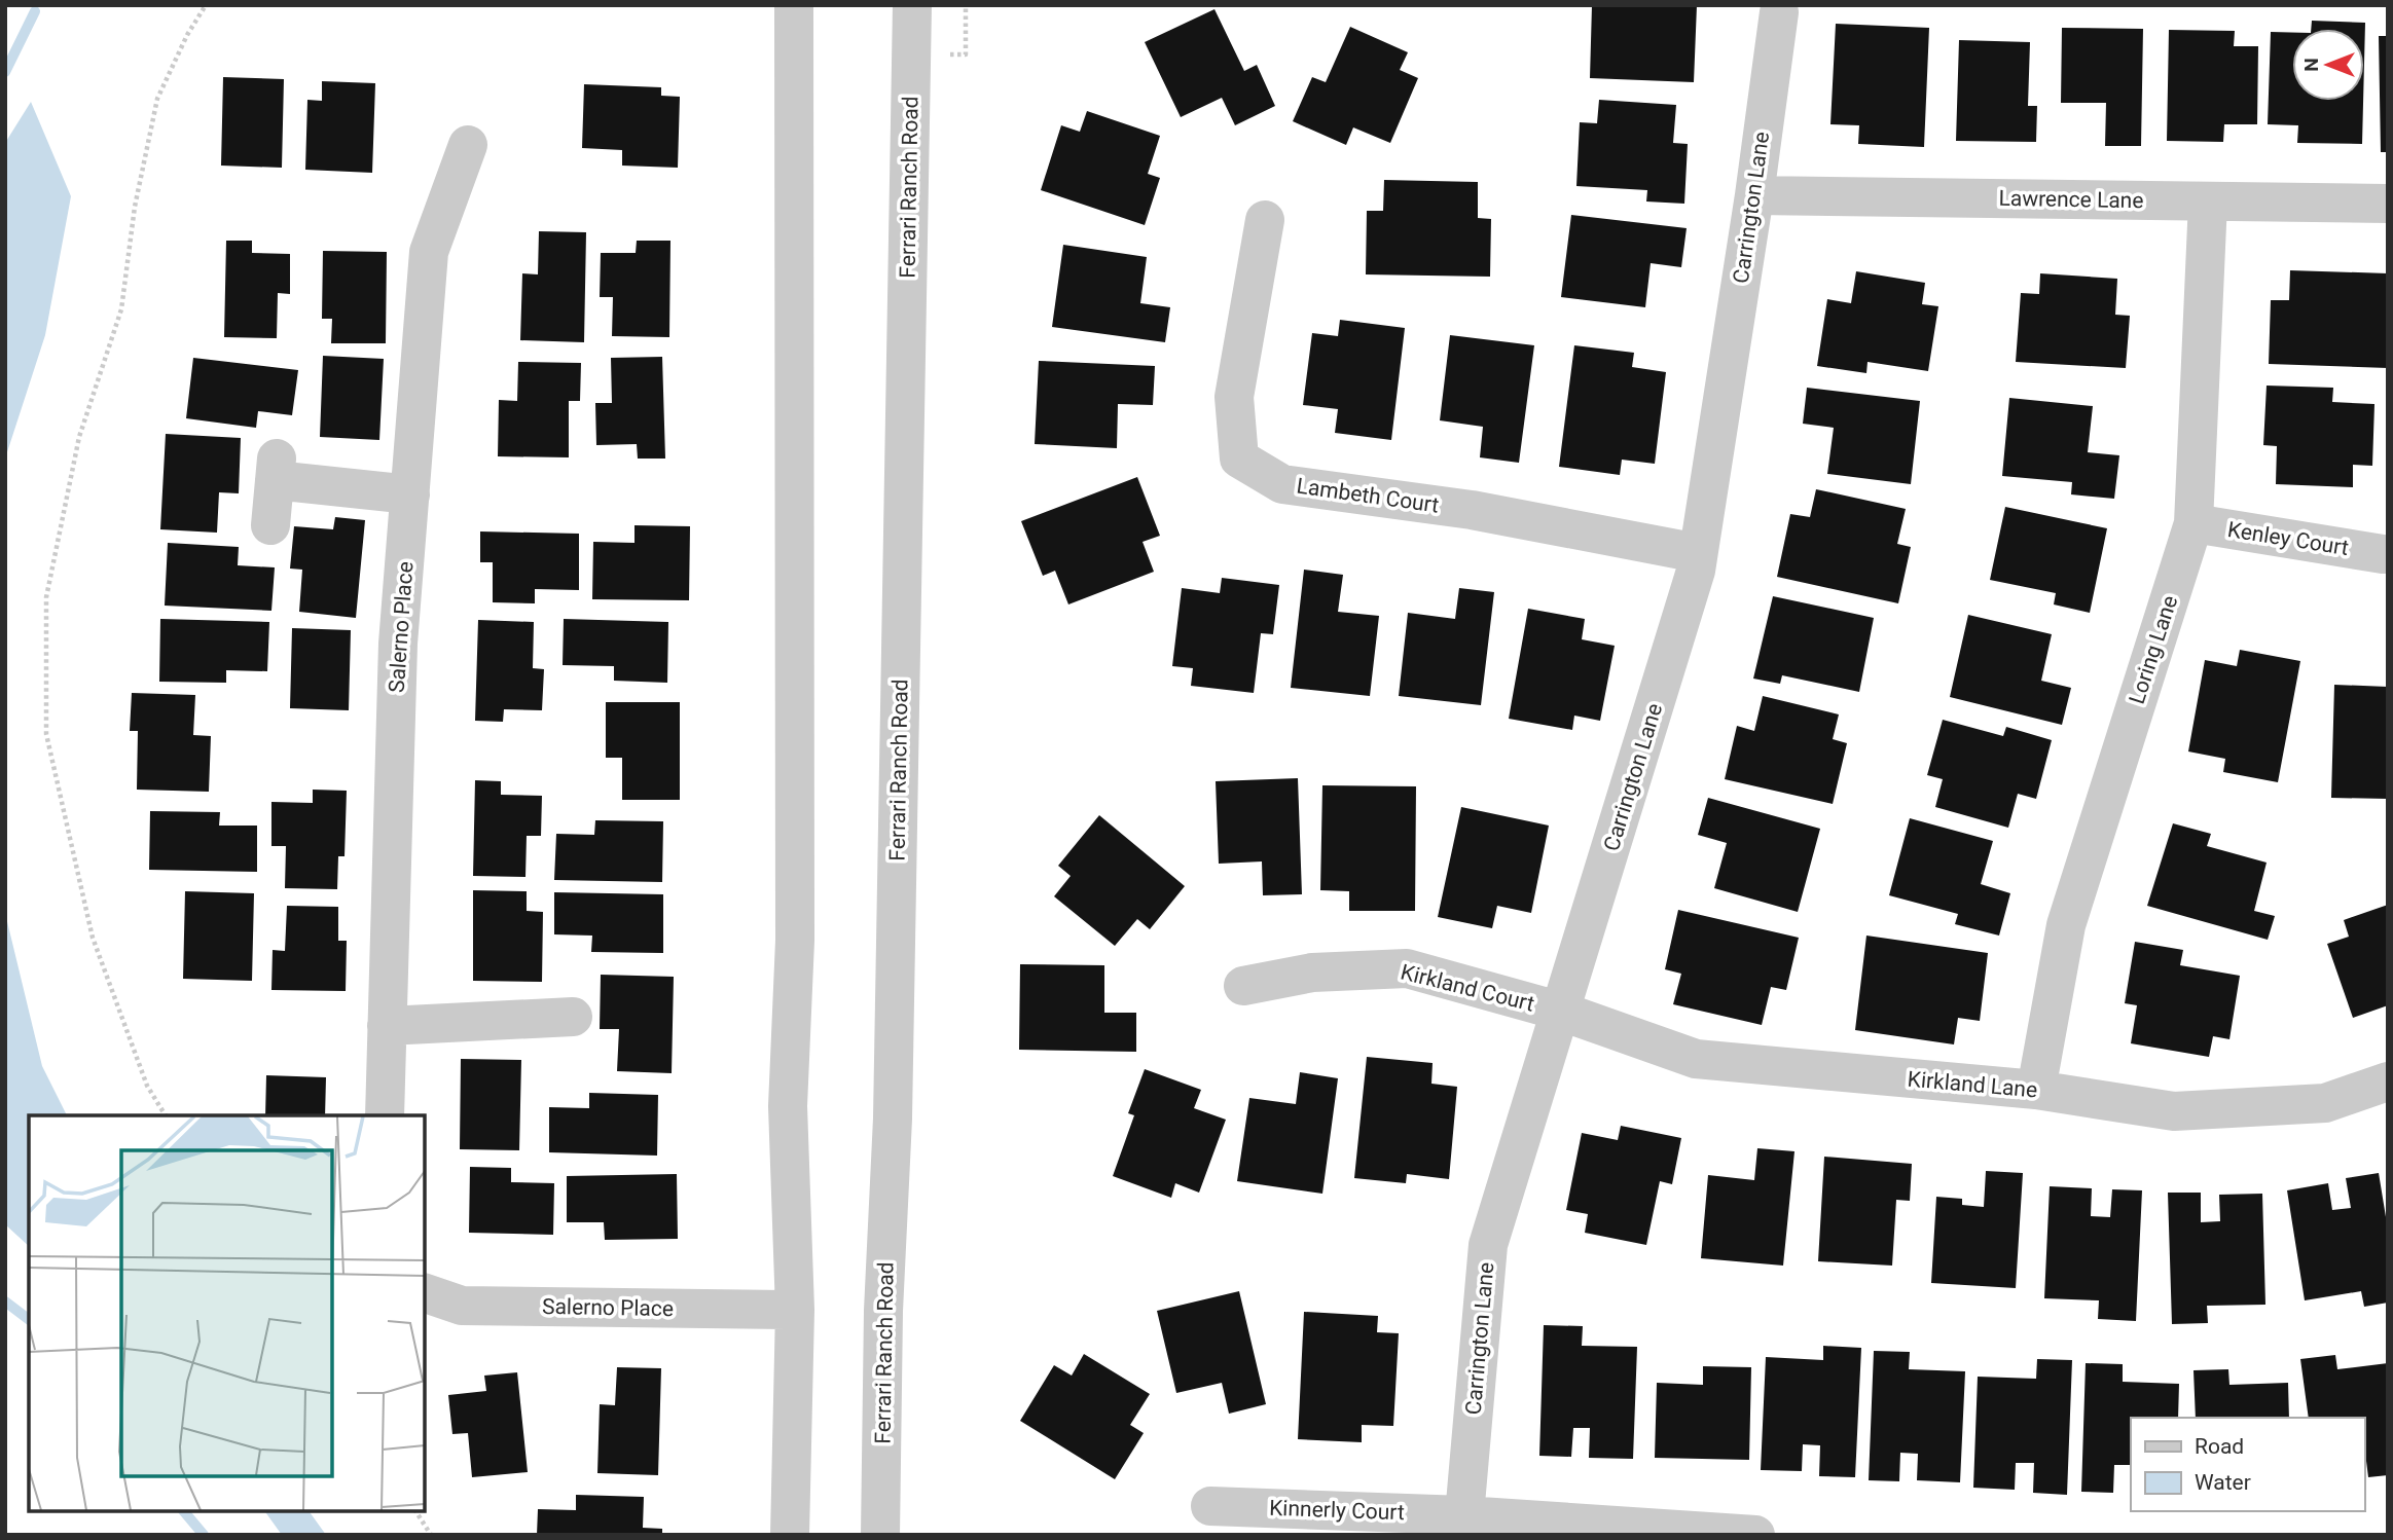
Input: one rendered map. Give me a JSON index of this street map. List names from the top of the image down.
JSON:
{
  "streets": {
    "street": [
      "Ferrari Ranch Road",
      "Lawrence Lane",
      "Carrington Lane",
      "Lambeth Court",
      "Kenley Court",
      "Salerno Place",
      "Loring Lane",
      "Kirkland Court",
      "Kirkland Lane",
      "Kinnerly Court"
    ]
  },
  "crossings": [
    ["Lawrence Lane", "Carrington Lane"],
    ["Lawrence Lane", "Loring Lane"],
    ["Carrington Lane", "Lambeth Court"],
    ["Carrington Lane", "Kirkland Court"],
    ["Carrington Lane", "Kirkland Lane"],
    ["Carrington Lane", "Kinnerly Court"],
    ["Kenley Court", "Loring Lane"],
    ["Loring Lane", "Kirkland Lane"],
    ["Kirkland Court", "Kirkland Lane"]
  ],
  "legend": ["Road", "Water"],
  "north": "left"
}
